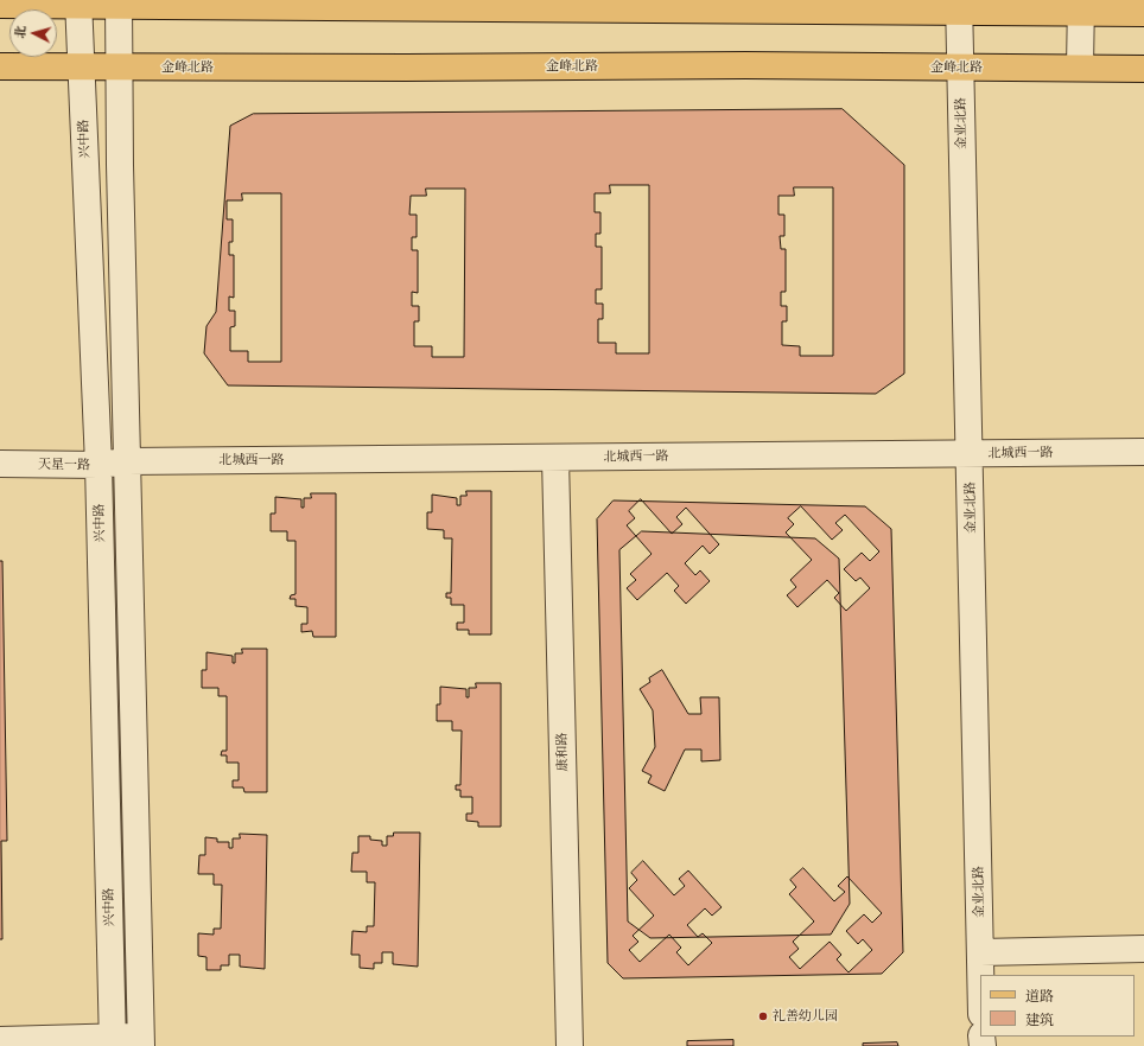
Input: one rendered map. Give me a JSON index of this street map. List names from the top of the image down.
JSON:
{
  "streets": {
    "main road": ["金峰北路"],
    "street": [
      "金业北路",
      "兴中路",
      "北城西一路",
      "天星一路",
      "康和路"
    ]
  },
  "crossings": [
    ["金峰北路", "金业北路"],
    ["金峰北路", "兴中路"],
    ["金业北路", "北城西一路"],
    ["兴中路", "天星一路"],
    ["北城西一路", "天星一路"],
    ["北城西一路", "康和路"]
  ],
  "places": ["礼善幼儿园"],
  "legend": ["道路", "建筑"],
  "north": "left"
}
